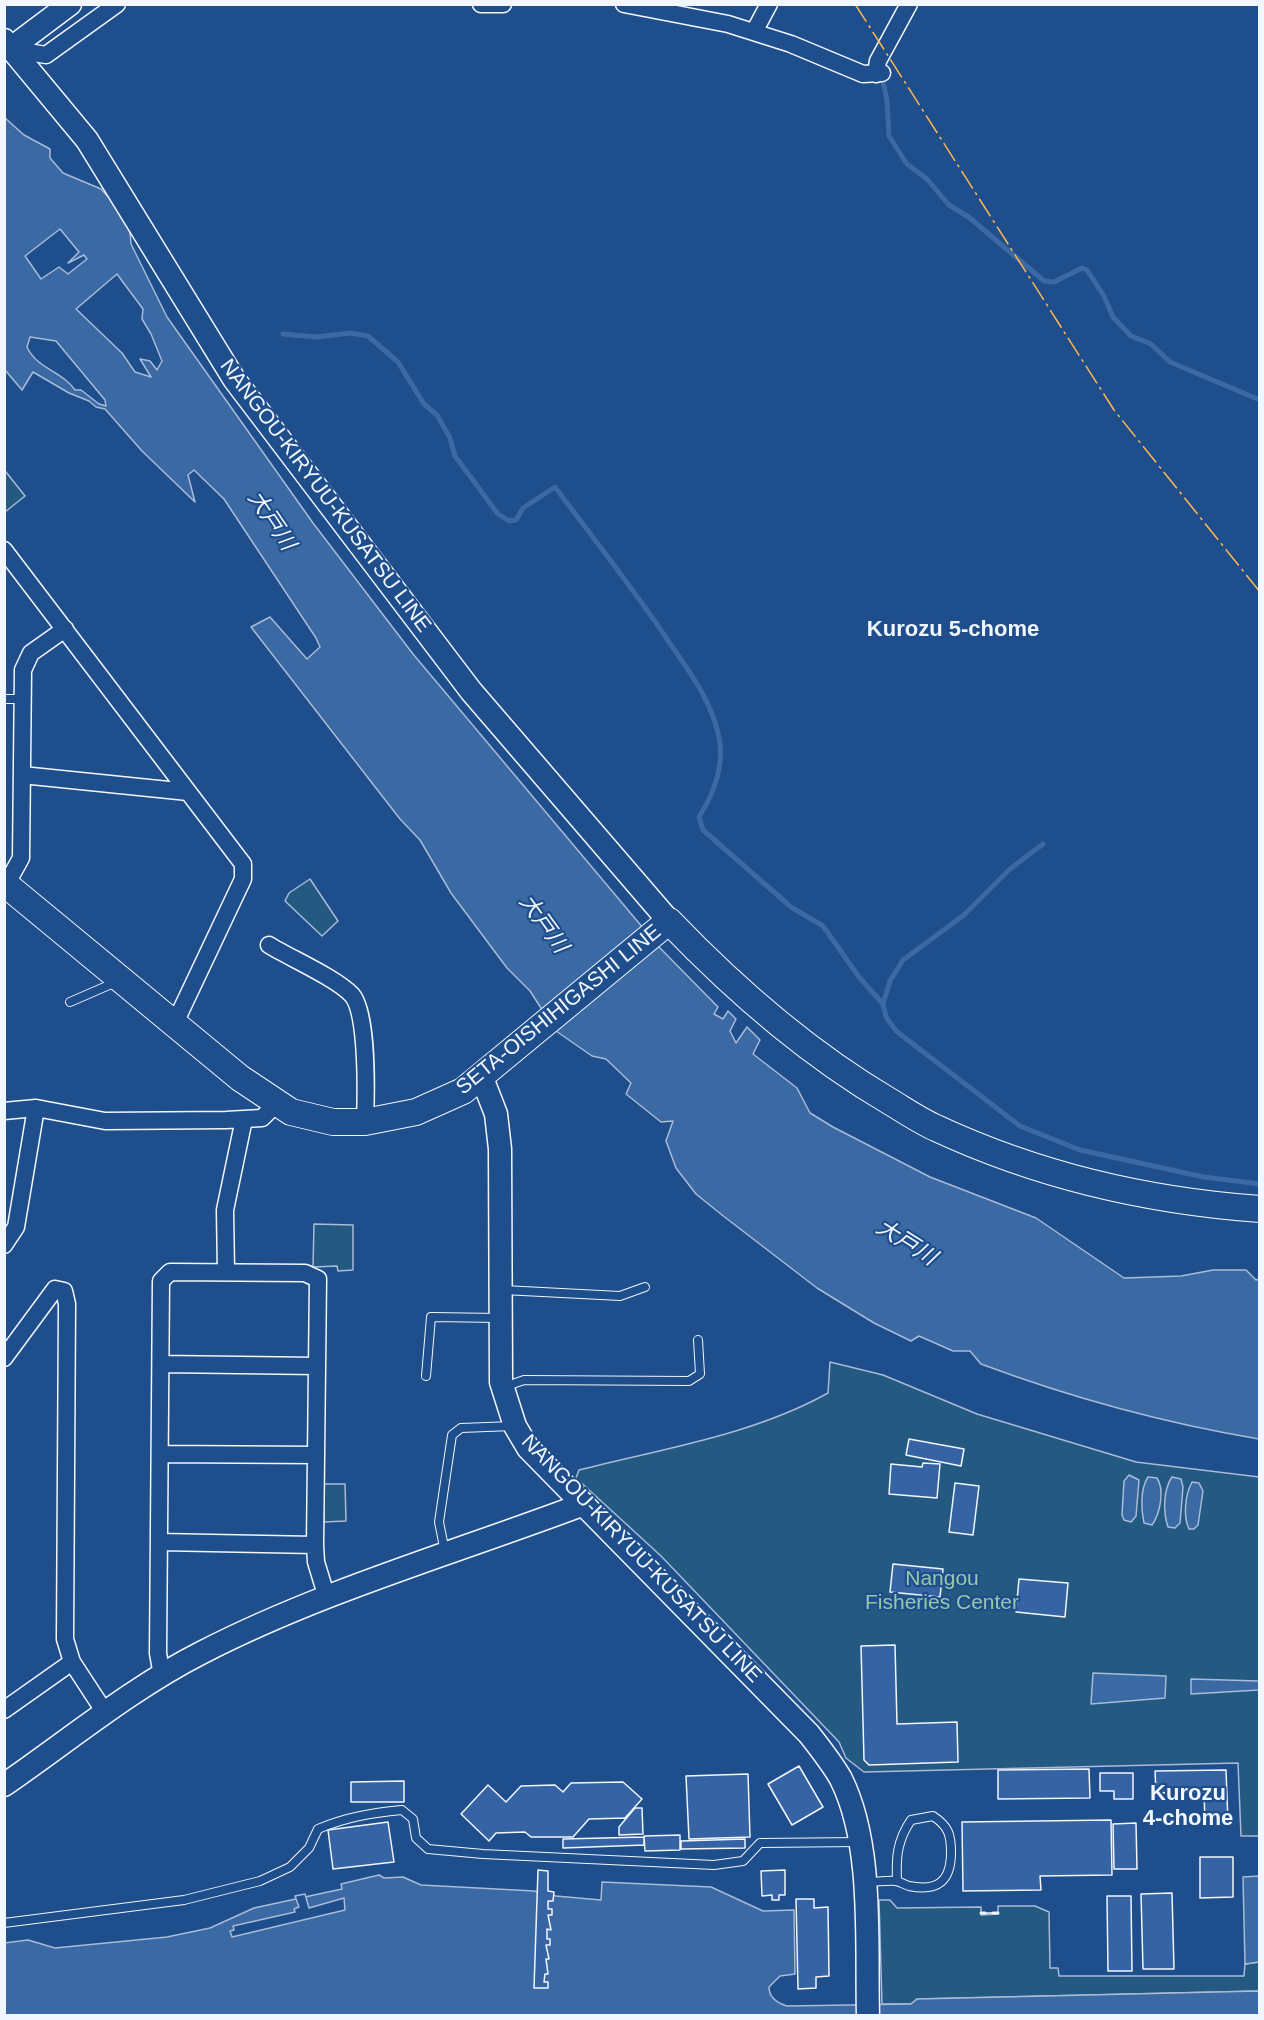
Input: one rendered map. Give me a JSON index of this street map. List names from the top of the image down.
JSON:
{
  "streets": {
    "main road": ["NANGOU-KIRYUU-KUSATSU LINE", "SETA-OISHIHIGASHI LINE"]
  },
  "crossings": [
    ["NANGOU-KIRYUU-KUSATSU LINE", "SETA-OISHIHIGASHI LINE"]
  ],
  "districts": ["Kurozu 5-chome", "Kurozu 4-chome"],
  "water": ["大戸川"],
  "parks": ["Nangou Fisheries Center"]
}
